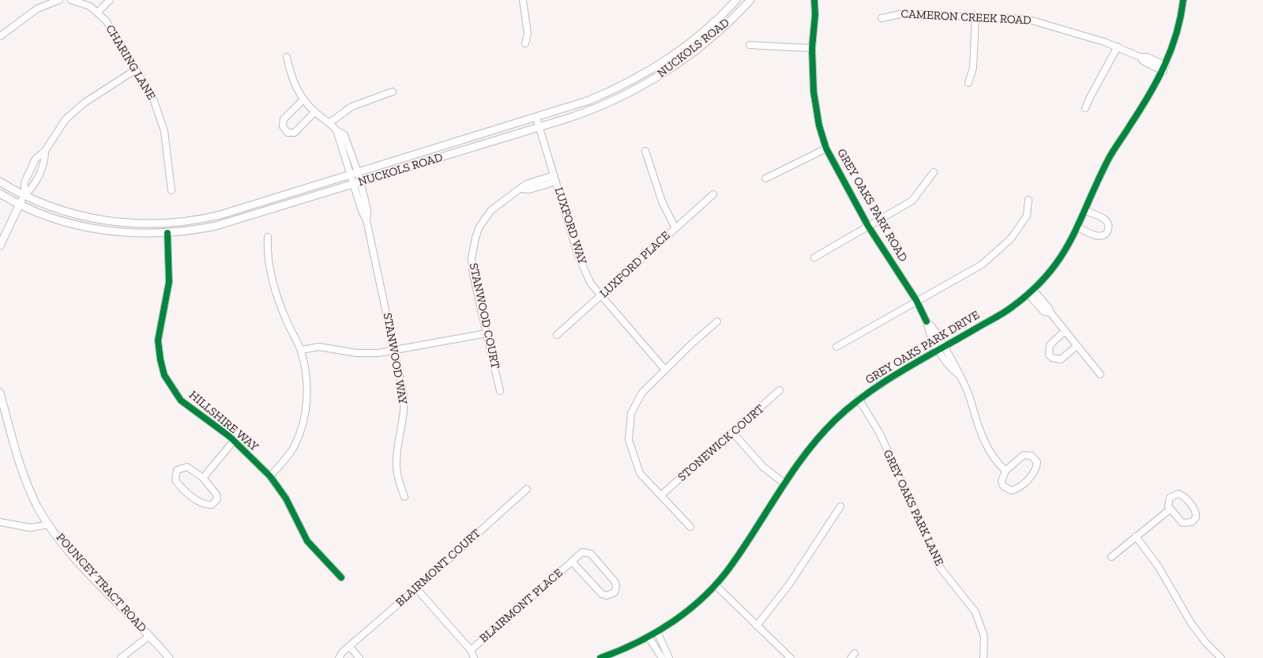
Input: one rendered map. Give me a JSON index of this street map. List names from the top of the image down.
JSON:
{
  "streets": {
    "main road": ["NUCKOLS ROAD", "POUNCEY TRACT ROAD"],
    "street": [
      "CAMERON CREEK ROAD",
      "CHARING LANE",
      "GREY OAKS PARK ROAD",
      "LUXFORD WAY",
      "LUXFORD PLACE",
      "STANWOOD COURT",
      "GREY OAKS PARK DRIVE",
      "STANWOOD WAY",
      "HILLSHIRE WAY",
      "STONEWICK COURT",
      "GREY OAKS PARK LANE",
      "BLAIRMONT COURT",
      "BLAIRMONT PLACE"
    ]
  },
  "crossings": [
    ["CAMERON CREEK ROAD", "GREY OAKS PARK DRIVE"],
    ["NUCKOLS ROAD", "LUXFORD WAY"],
    ["NUCKOLS ROAD", "STANWOOD WAY"],
    ["NUCKOLS ROAD", "HILLSHIRE WAY"],
    ["GREY OAKS PARK ROAD", "GREY OAKS PARK DRIVE"],
    ["LUXFORD WAY", "LUXFORD PLACE"],
    ["LUXFORD WAY", "STANWOOD COURT"],
    ["GREY OAKS PARK DRIVE", "GREY OAKS PARK LANE"]
  ]
}
